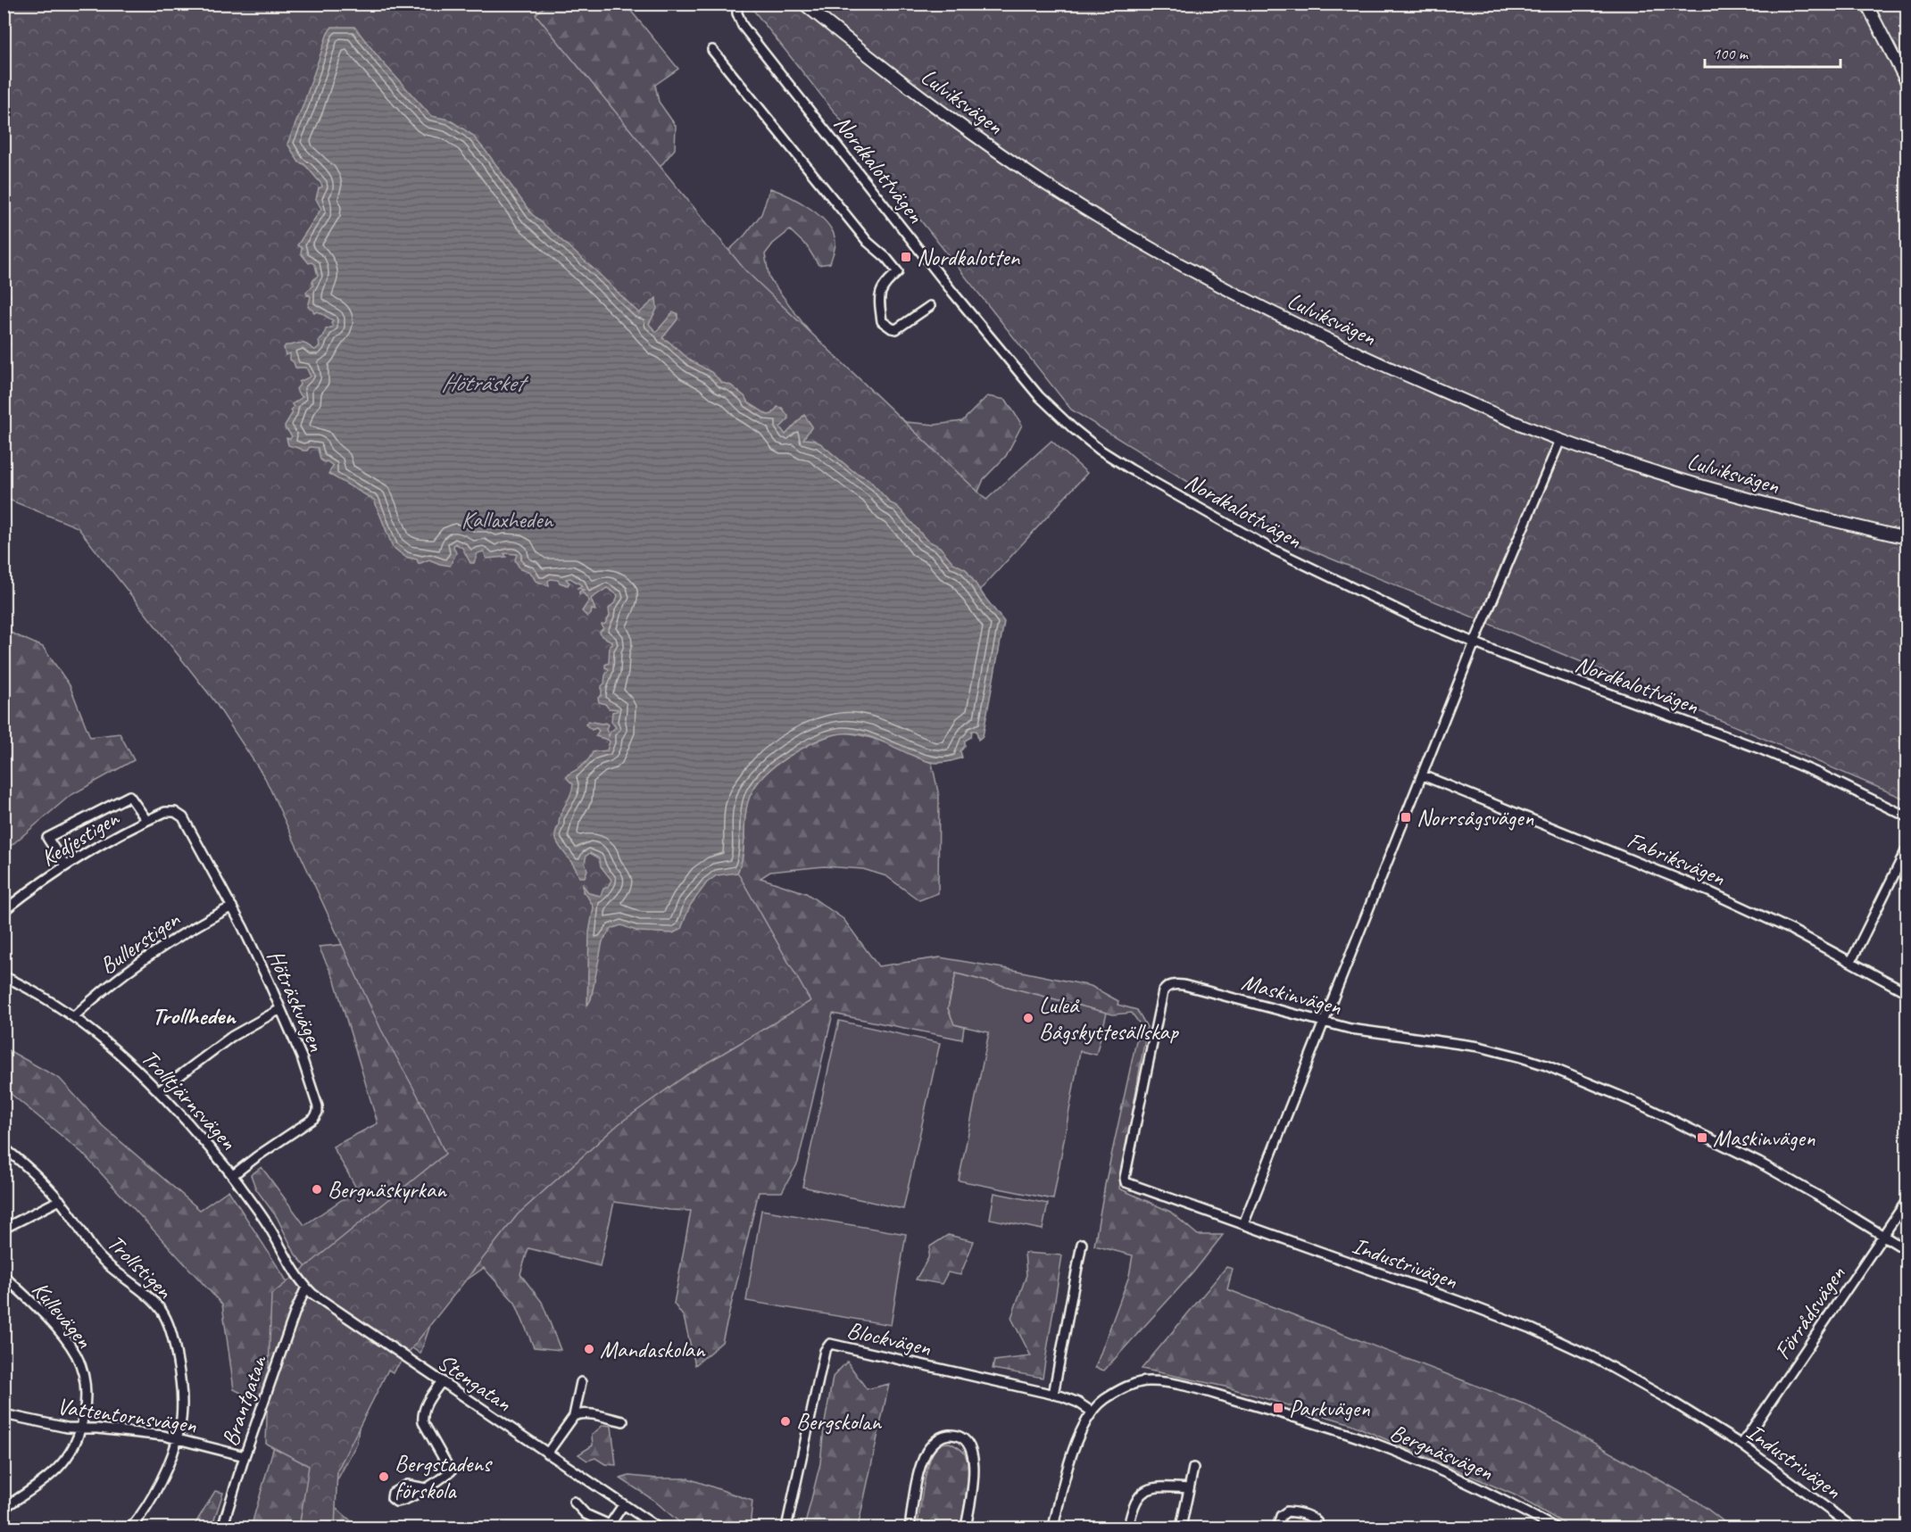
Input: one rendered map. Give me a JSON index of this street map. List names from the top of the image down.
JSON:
{
  "streets": {
    "main road": ["Lulviksvägen"],
    "street": [
      "Nordkalottvägen",
      "Kedjestigen",
      "Fabriksvägen",
      "Bullerstigen",
      "Maskinvägen",
      "Höträskvägen",
      "Trolltjärnsvägen",
      "Industrivägen",
      "Trollstigen",
      "Förrådsvägen",
      "Kullevägen",
      "Blockvägen",
      "Stengatan",
      "Brantgatan",
      "Vattentornsvägen",
      "Bergnäsvägen"
    ]
  },
  "crossings": [
    ["Kedjestigen", "Höträskvägen"],
    ["Bullerstigen", "Höträskvägen"],
    ["Bullerstigen", "Trolltjärnsvägen"],
    ["Maskinvägen", "Industrivägen"],
    ["Maskinvägen", "Förrådsvägen"],
    ["Höträskvägen", "Trolltjärnsvägen"],
    ["Trolltjärnsvägen", "Stengatan"],
    ["Trolltjärnsvägen", "Brantgatan"],
    ["Industrivägen", "Förrådsvägen"],
    ["Trollstigen", "Vattentornsvägen"],
    ["Kullevägen", "Vattentornsvägen"],
    ["Blockvägen", "Bergnäsvägen"],
    ["Stengatan", "Brantgatan"],
    ["Brantgatan", "Vattentornsvägen"]
  ],
  "districts": ["Trollheden"],
  "water": ["Höträsket"],
  "parks": ["Kallaxheden"],
  "places": {
    "transit": [
      "Nordkalotten",
      "Norrsågsvägen",
      "Maskinvägen",
      "Parkvägen"
    ],
    "other": [
      "Luleå Bågskyttesällskap",
      "Bergnäskyrkan",
      "Mandaskolan",
      "Bergskolan",
      "Bergstadens förskola"
    ]
  },
  "scale_bar": "100 m"
}
